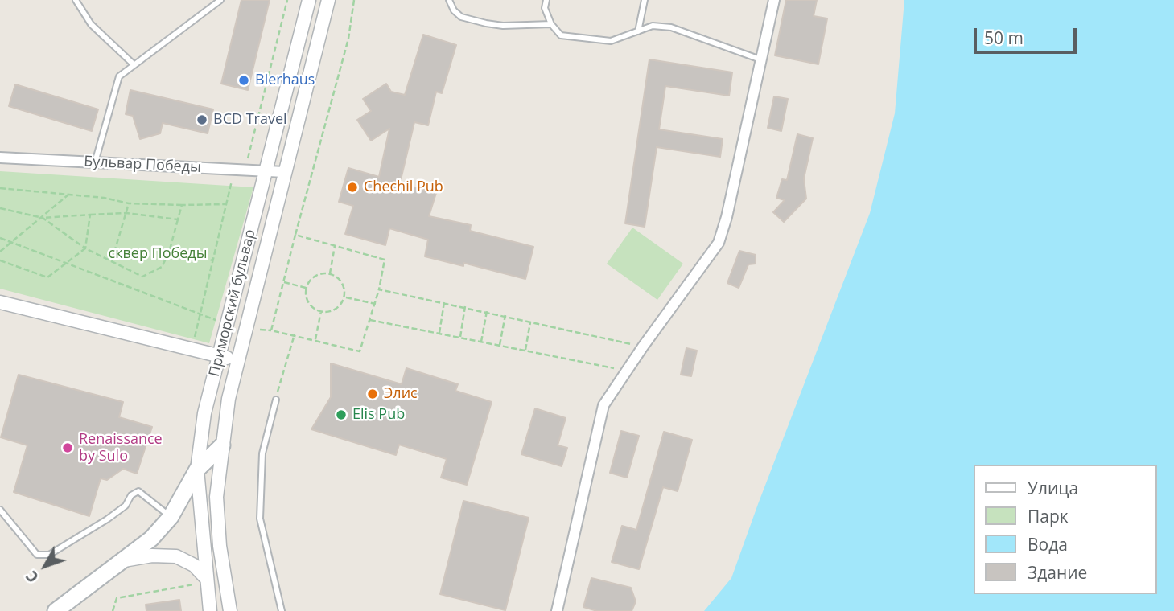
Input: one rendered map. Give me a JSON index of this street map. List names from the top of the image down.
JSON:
{
  "streets": {
    "street": ["Бульвар Победы", "Приморский бульвар"]
  },
  "crossings": [
    ["Бульвар Победы", "Приморский бульвар"]
  ],
  "parks": ["сквер Победы"],
  "places": [
    "Bierhaus",
    "BCD Travel",
    "Chechil Pub",
    "Элис",
    "Elis Pub",
    "Renaissance by Sulo"
  ],
  "legend": [
    "Улица",
    "Парк",
    "Вода",
    "Здание"
  ],
  "scale_bar": "50 m",
  "north": "bottom left"
}
